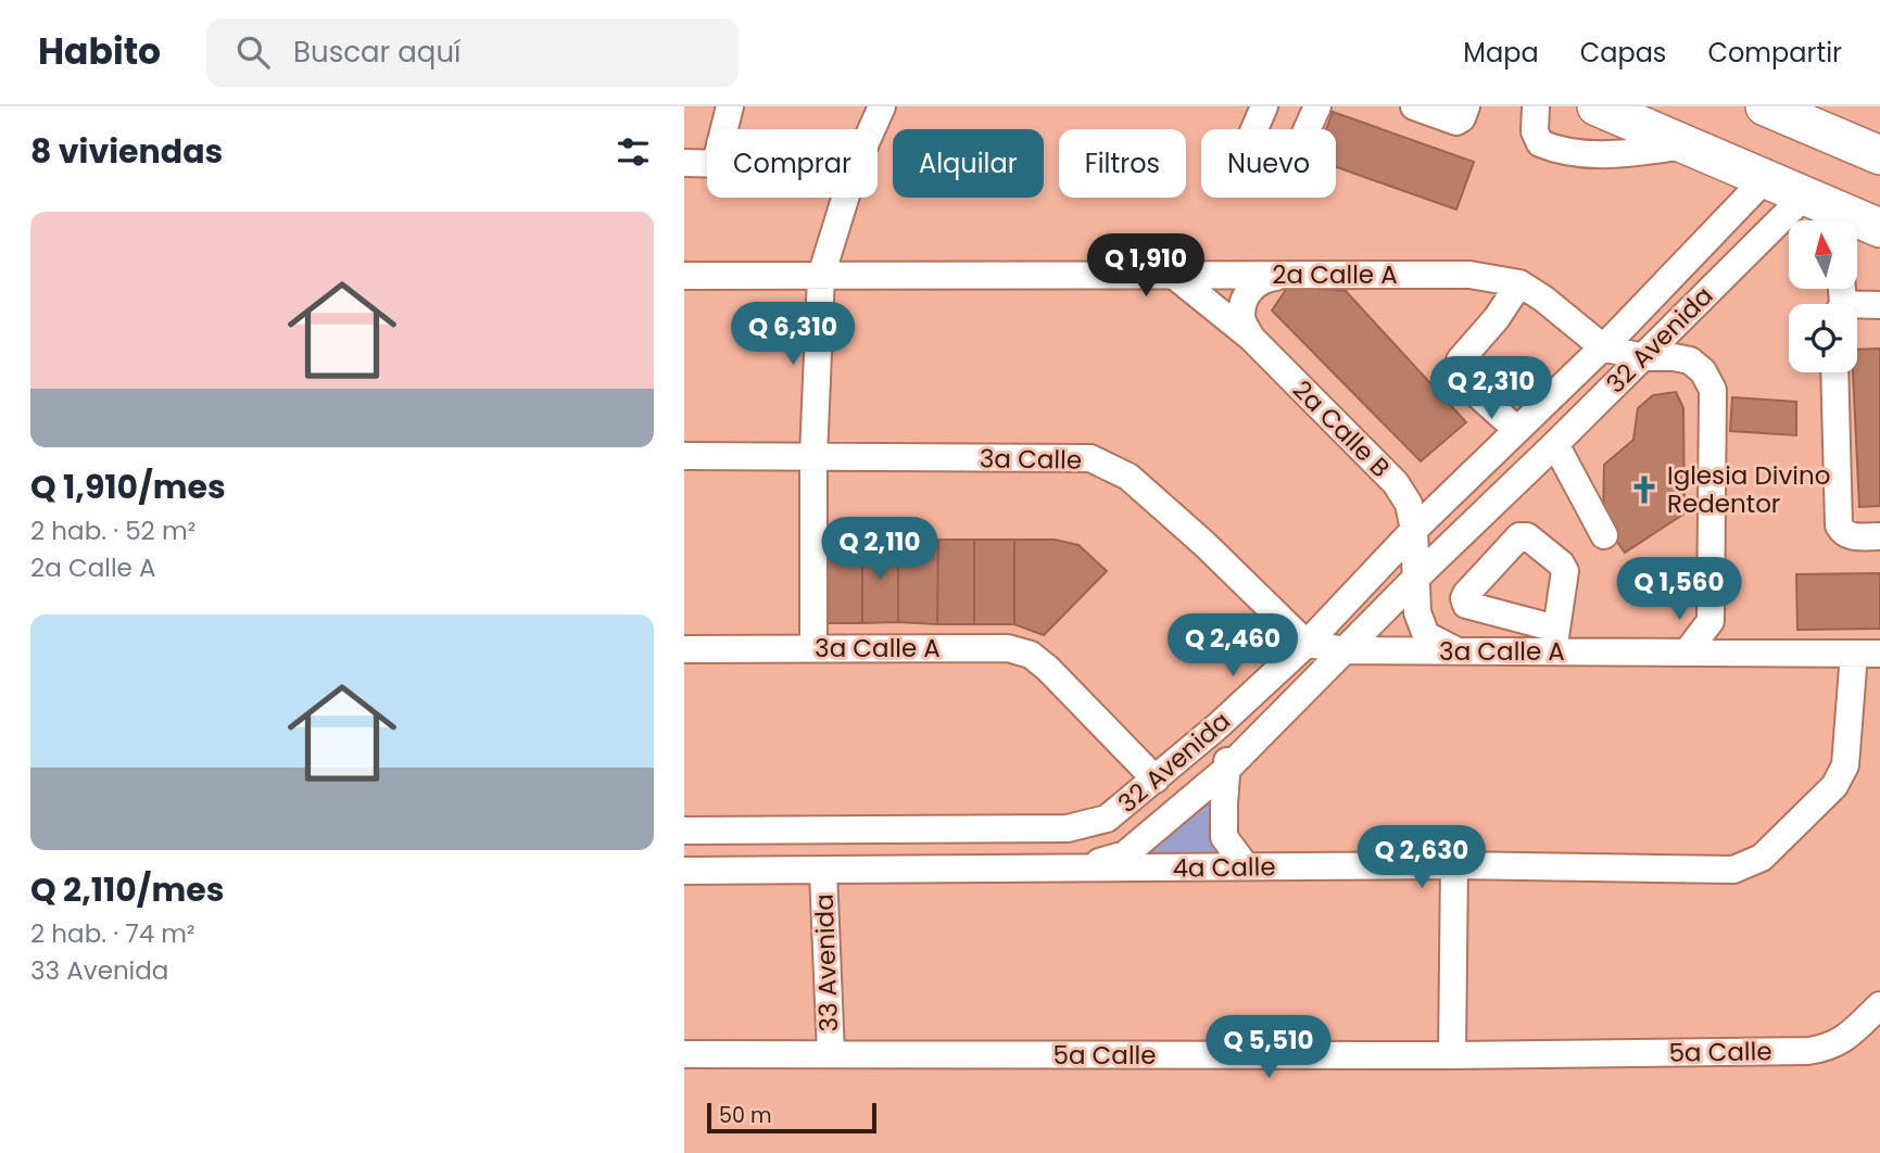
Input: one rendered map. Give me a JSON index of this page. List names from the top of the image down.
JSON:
{
  "streets": {
    "street": [
      "2a Calle A",
      "32 Avenida",
      "2a Calle B",
      "3a Calle",
      "3a Calle A",
      "4a Calle",
      "33 Avenida",
      "5a Calle"
    ]
  },
  "crossings": [
    ["2a Calle A", "32 Avenida"],
    ["2a Calle A", "2a Calle B"],
    ["32 Avenida", "2a Calle B"],
    ["32 Avenida", "3a Calle"],
    ["32 Avenida", "3a Calle A"],
    ["32 Avenida", "4a Calle"],
    ["3a Calle", "3a Calle A"],
    ["3a Calle A", "4a Calle"],
    ["4a Calle", "33 Avenida"],
    ["33 Avenida", "5a Calle"]
  ],
  "places": {
    "church": ["Iglesia Divino Redentor"]
  },
  "scale_bar": "50 m",
  "north": "top",
  "page": {
    "header": "Habito",
    "search": "Buscar aquí",
    "nav": ["Mapa", "Capas", "Compartir"],
    "heading": "8 viviendas",
    "chip": [
      "Comprar",
      "Alquilar",
      "Filtros",
      "Nuevo"
    ],
    "list": [
      {
        "name": "Q 1,910/mes",
        "note": "2 hab. · 52 m² · 2a Calle A"
      },
      {
        "name": "Q 2,110/mes",
        "note": "2 hab. · 74 m² · 33 Avenida"
      }
    ],
    "price": [
      "Q 1,910",
      "Q 6,310",
      "Q 2,310",
      "Q 2,110",
      "Q 1,560",
      "Q 2,460",
      "Q 2,630",
      "Q 5,510"
    ],
    "scale": "50 m"
  }
}
